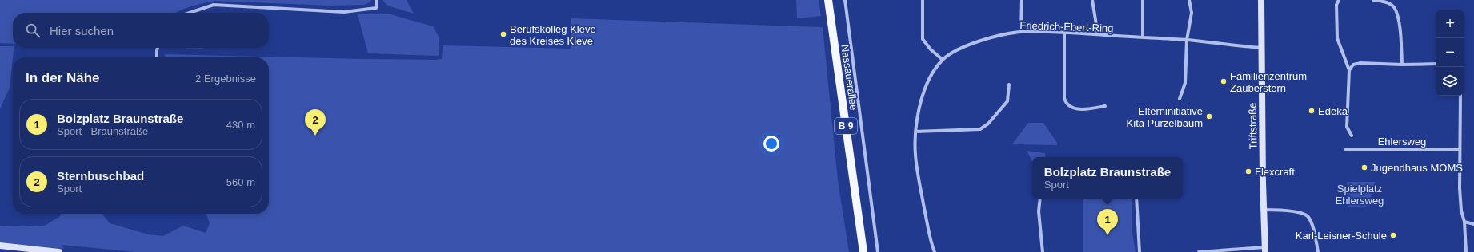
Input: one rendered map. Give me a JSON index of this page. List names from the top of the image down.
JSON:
{
  "streets": {
    "main road": ["Nassauerallee", "B 9"],
    "street": ["Friedrich-Ebert-Ring", "Triftstraße", "Ehlersweg"]
  },
  "crossings": [
    ["Friedrich-Ebert-Ring", "Triftstraße"]
  ],
  "parks": ["Spielplatz Ehlersweg"],
  "places": [
    "Berufskolleg Kleve des Kreises Kleve",
    "Familienzentrum Zauberstern",
    "Edeka",
    "Elterninitiative Kita Purzelbaum",
    "Jugendhaus MOMS",
    "Flexcraft",
    "Karl-Leisner-Schule"
  ],
  "page": {
    "map_buttons": ["+", "−"],
    "search": "Hier suchen",
    "heading": ["In der Nähe", "2 Ergebnisse"],
    "list": [
      {
        "mark": "1",
        "name": "Bolzplatz Braunstraße",
        "note": "Sport · Braunstraße",
        "value": "430 m"
      },
      {
        "mark": "2",
        "name": "Sternbuschbad",
        "note": "Sport",
        "value": "560 m"
      }
    ],
    "pins": ["2", "1"],
    "popup": ["Bolzplatz Braunstraße", "Sport"]
  }
}
